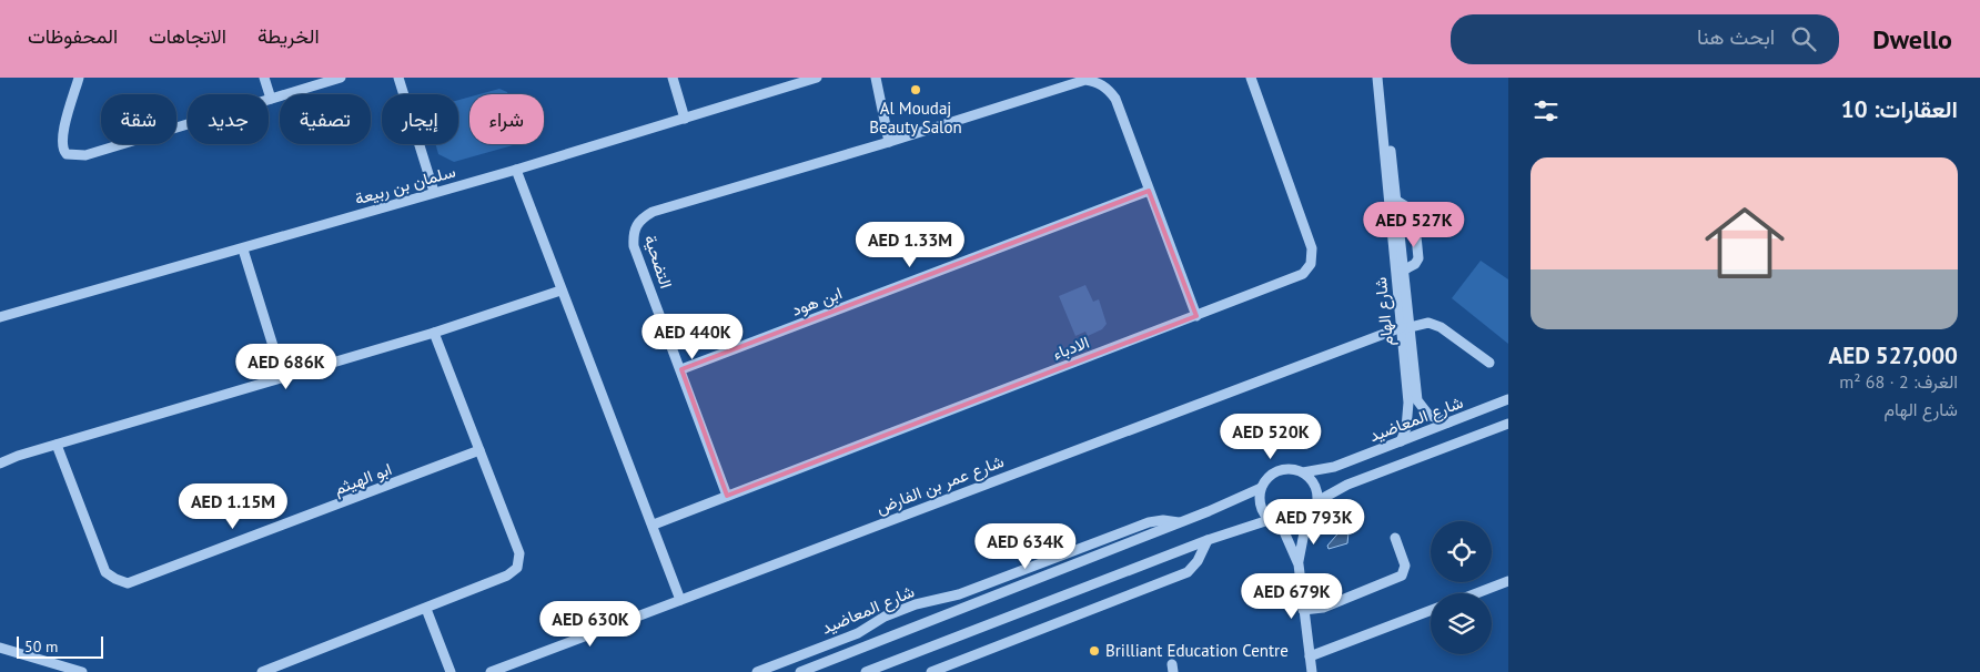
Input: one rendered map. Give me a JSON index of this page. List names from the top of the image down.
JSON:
{
  "streets": {
    "street": [
      "سلمان بن ربيعة",
      "التضحية",
      "ابن هود",
      "شارع الهام",
      "الادباء",
      "شارع المعاضيد",
      "ابو الهيثم",
      "شارع عمر بن الفارض"
    ]
  },
  "crossings": [
    ["التضحية", "ابن هود"],
    ["التضحية", "الادباء"],
    ["شارع الهام", "شارع المعاضيد"],
    ["شارع الهام", "شارع عمر بن الفارض"]
  ],
  "places": ["Al Moudaj Beauty Salon", "Brilliant Education Centre"],
  "scale_bar": "50 m",
  "page": {
    "header": "Dwello",
    "search": "ابحث هنا",
    "nav": ["الخريطة", "الاتجاهات", "المحفوظات"],
    "heading": "العقارات: 10",
    "chip": [
      "شراء",
      "إيجار",
      "تصفية",
      "جديد",
      "شقة"
    ],
    "list": [
      {
        "name": "AED 527,000",
        "note": "الغرف: 2 · 68 m² · شارع الهام"
      }
    ],
    "price": [
      "AED 527K",
      "AED 1.33M",
      "AED 440K",
      "AED 686K",
      "AED 520K",
      "AED 1.15M",
      "AED 793K",
      "AED 634K",
      "AED 679K",
      "AED 630K"
    ],
    "scale": "50 m"
  }
}
